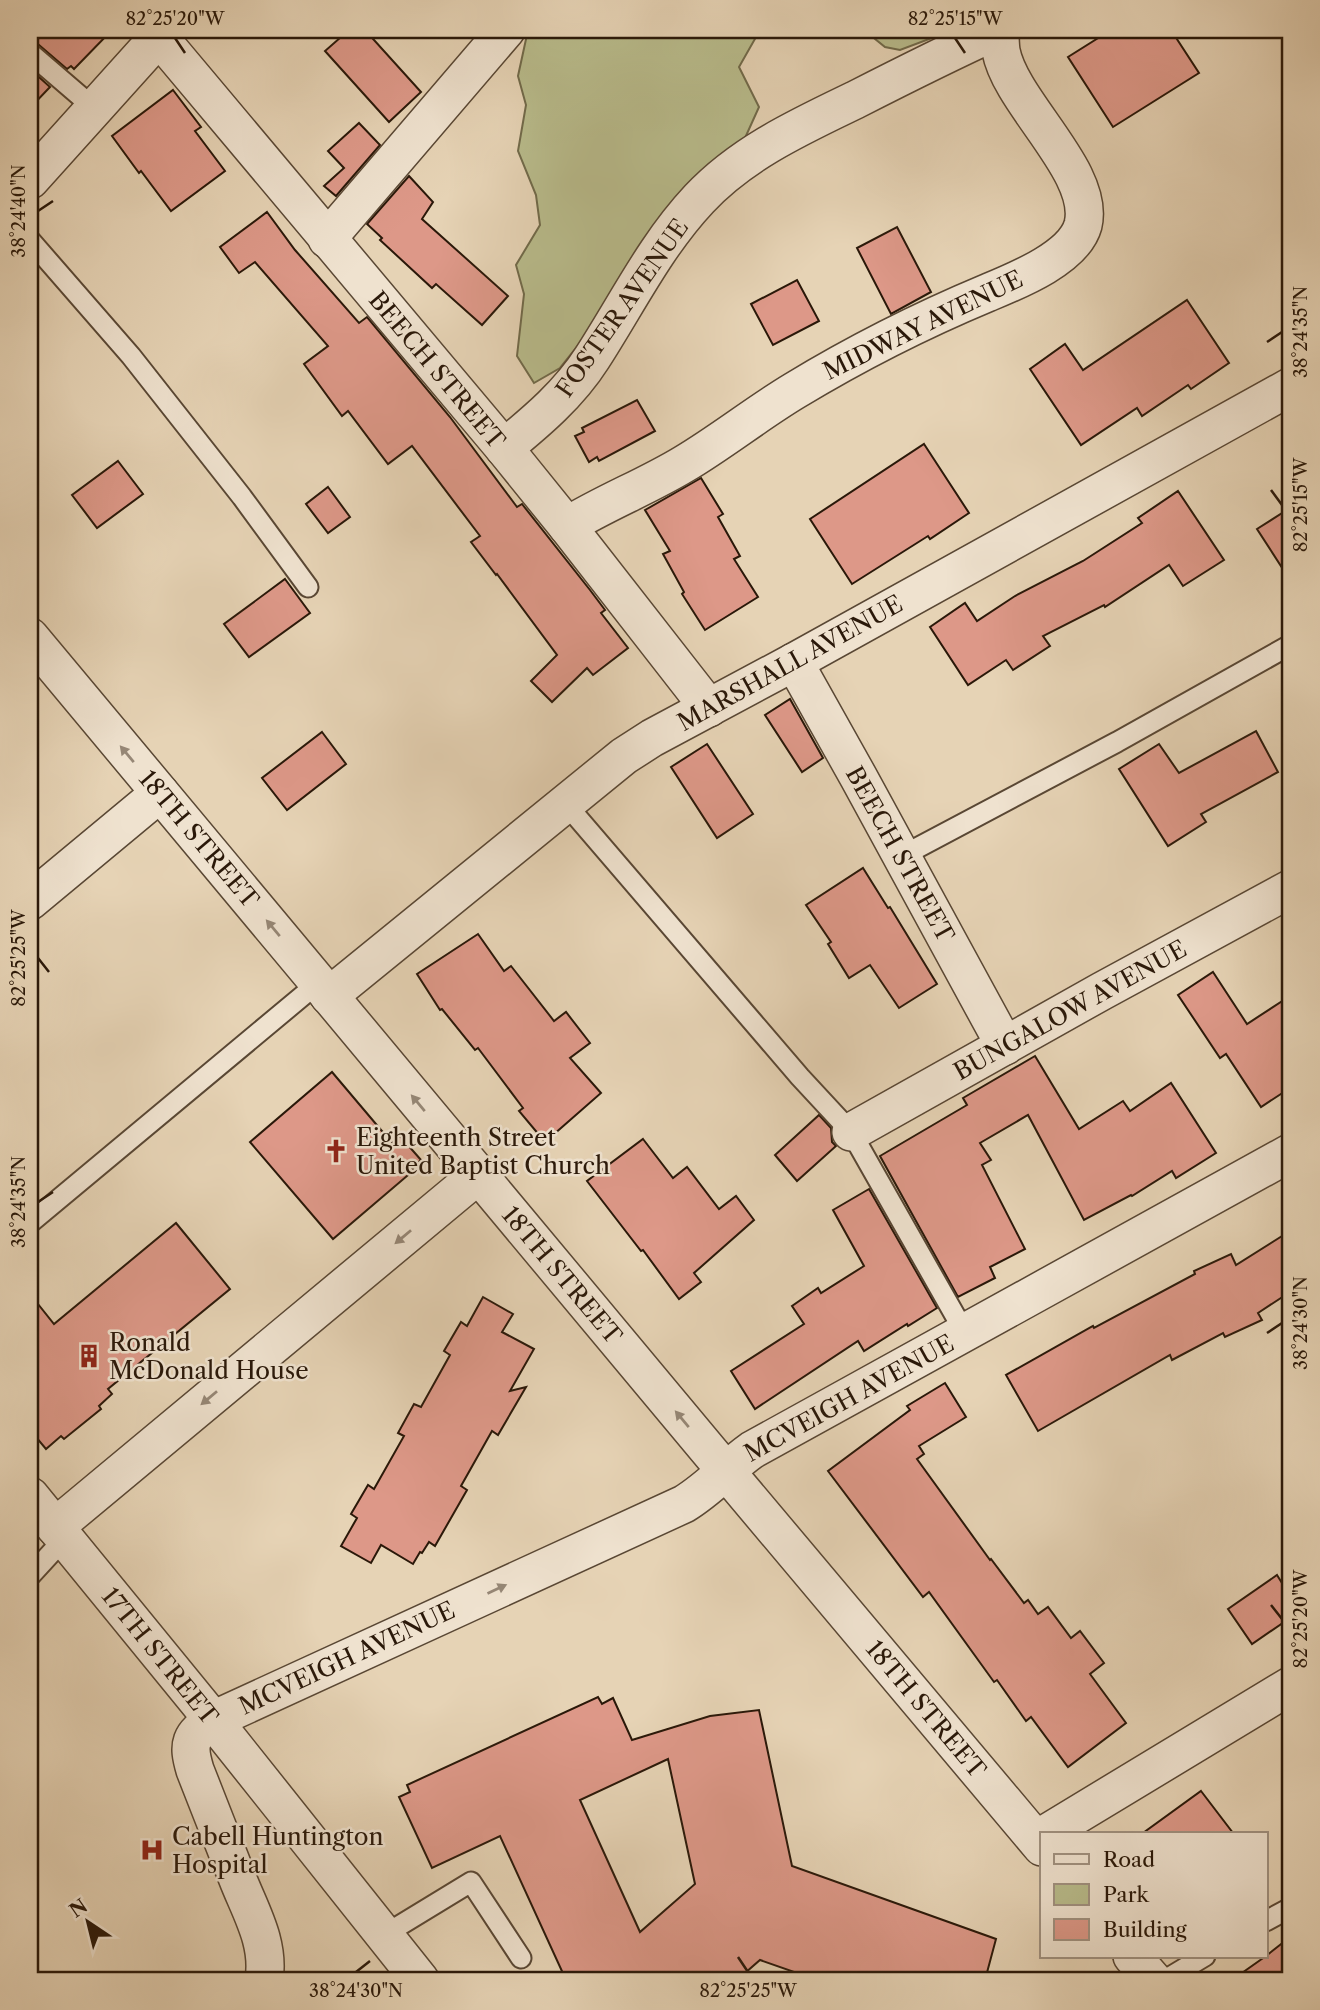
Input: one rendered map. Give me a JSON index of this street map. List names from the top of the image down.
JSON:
{
  "streets": {
    "street": [
      "FOSTER AVENUE",
      "MIDWAY AVENUE",
      "BEECH STREET",
      "MARSHALL AVENUE",
      "18TH STREET",
      "BUNGALOW AVENUE",
      "MCVEIGH AVENUE",
      "17TH STREET"
    ]
  },
  "crossings": [
    ["FOSTER AVENUE", "MIDWAY AVENUE"],
    ["FOSTER AVENUE", "BEECH STREET"],
    ["MIDWAY AVENUE", "BEECH STREET"],
    ["BEECH STREET", "MARSHALL AVENUE"],
    ["BEECH STREET", "BUNGALOW AVENUE"],
    ["MARSHALL AVENUE", "18TH STREET"],
    ["18TH STREET", "MCVEIGH AVENUE"],
    ["MCVEIGH AVENUE", "17TH STREET"]
  ],
  "one_way": ["18TH STREET"],
  "places": {
    "church": ["Eighteenth Street United Baptist Church"],
    "building": ["Ronald McDonald House"],
    "hospital": ["Cabell Huntington Hospital"]
  },
  "legend": ["Road", "Park", "Building"],
  "north": "top left",
  "coordinates": [
    "82°25'20\"W",
    "82°25'15\"W",
    "38°24'40\"N",
    "38°24'35\"N",
    "82°25'25\"W",
    "38°24'30\"N"
  ]
}
